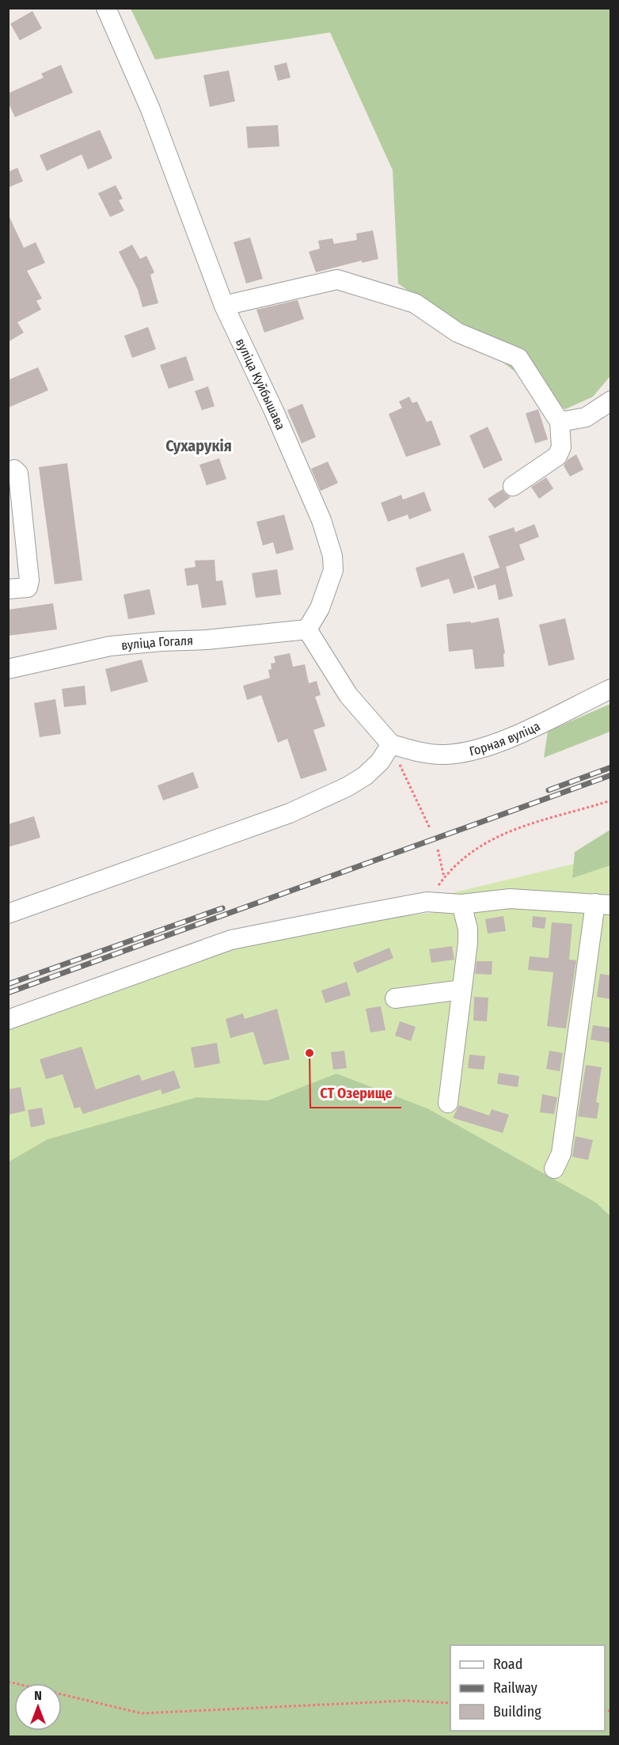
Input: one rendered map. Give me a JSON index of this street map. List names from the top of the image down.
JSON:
{
  "streets": {
    "street": ["вуліца Куйбышава", "вуліца Гогаля", "Горная вуліца"]
  },
  "crossings": [
    ["вуліца Куйбышава", "вуліца Гогаля"]
  ],
  "districts": ["Сухарукія"],
  "places": ["СТ Озерище"],
  "legend": ["Road", "Railway", "Building"],
  "north": "top"
}
